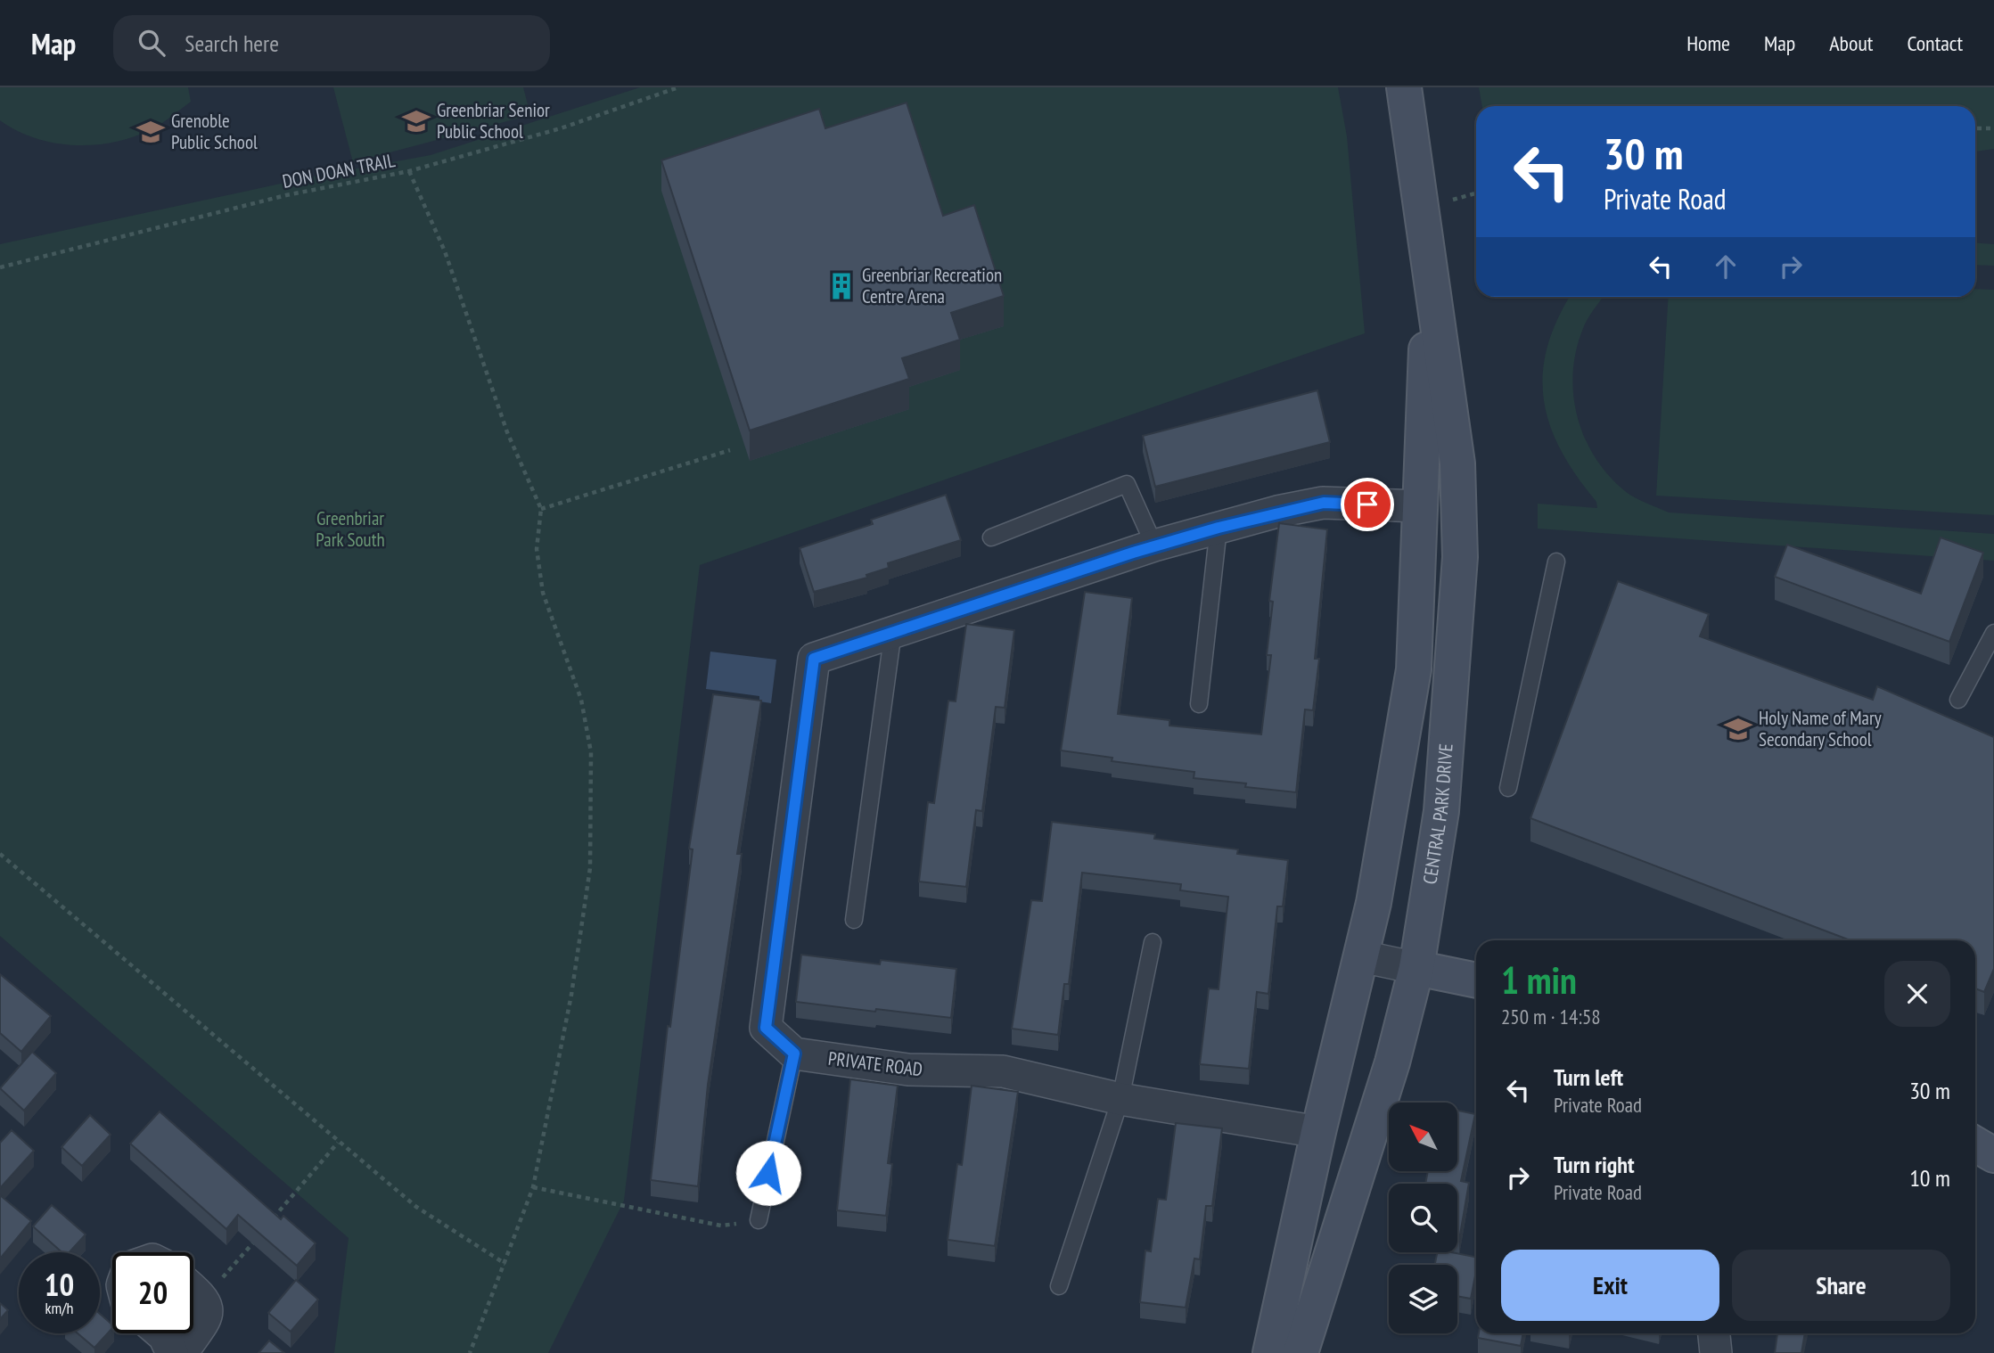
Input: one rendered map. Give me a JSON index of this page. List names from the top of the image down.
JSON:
{
  "streets": {
    "street": ["CENTRAL PARK DRIVE", "PRIVATE ROAD"],
    "path": ["DON DOAN TRAIL"]
  },
  "crossings": [
    ["CENTRAL PARK DRIVE", "PRIVATE ROAD"]
  ],
  "parks": ["Greenbriar Park South"],
  "places": {
    "school or university": ["Greenbriar Senior Public School", "Grenoble Public School", "Holy Name of Mary Secondary School"],
    "building": ["Greenbriar Recreation Centre Arena"]
  },
  "north": "top left",
  "page": {
    "header": "Map",
    "search": "Search here",
    "nav": [
      "Home",
      "Map",
      "About",
      "Contact"
    ],
    "turn": ["30 m", "Private Road"],
    "heading": ["1 min", "250 m · 14:58"],
    "list": [
      {
        "name": "Turn left",
        "note": "Private Road",
        "value": "30 m"
      },
      {
        "name": "Turn right",
        "note": "Private Road",
        "value": "10 m"
      }
    ],
    "buttons": ["Exit", "Share"],
    "speed": "10 km/h",
    "limit": "20"
  }
}
